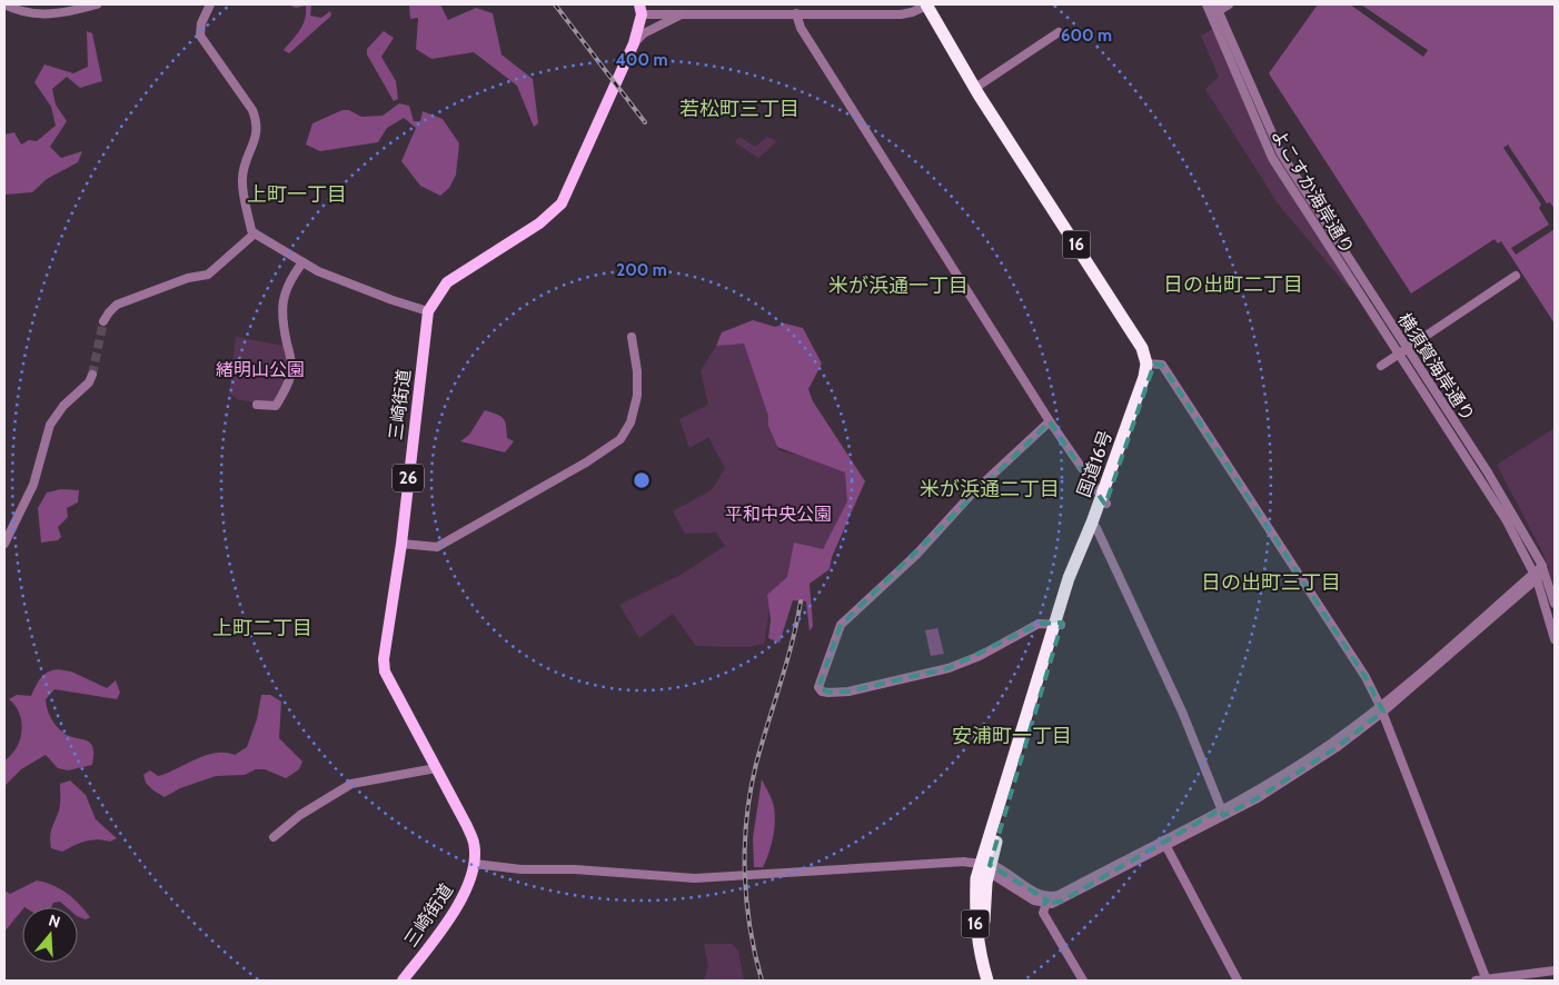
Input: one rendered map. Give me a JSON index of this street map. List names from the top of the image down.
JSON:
{
  "streets": {
    "highway": ["16", "国道16号"],
    "main road": ["三崎街道", "26"],
    "street": ["よこすか海岸通り", "横須賀海岸通り"]
  },
  "crossings": [
    ["よこすか海岸通り", "横須賀海岸通り"],
    ["16", "国道16号"]
  ],
  "districts": [
    "若松町三丁目",
    "上町一丁目",
    "日の出町二丁目",
    "米が浜通一丁目",
    "米が浜通二丁目",
    "日の出町三丁目",
    "上町二丁目",
    "安浦町一丁目"
  ],
  "parks": ["緒明山公園", "平和中央公園"],
  "north": "top",
  "rings": ["600 m", "400 m", "200 m"]
}
